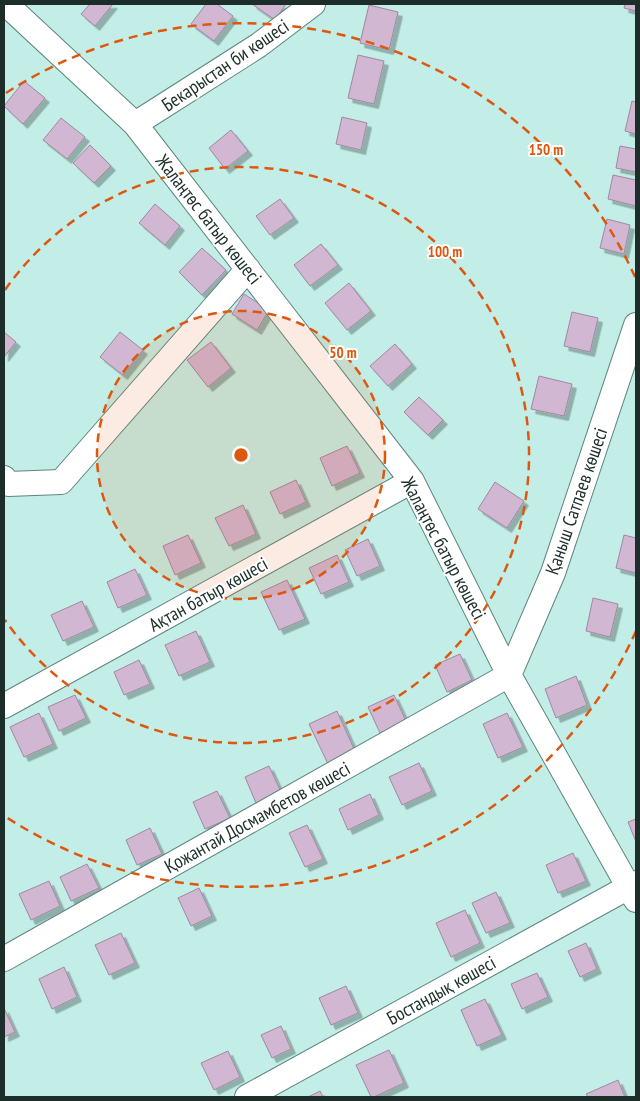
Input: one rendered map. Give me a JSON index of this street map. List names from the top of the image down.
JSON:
{
  "streets": {
    "street": [
      "Бекарыстан би көшесі",
      "Жалаңтөс батыр көшесі",
      "Қаныш Сатпаев көшесі",
      "Ақтан батыр көшесі",
      "Қожантай Досмамбетов көшесі",
      "Бостандық көшесі"
    ]
  },
  "crossings": [
    ["Бекарыстан би көшесі", "Жалаңтөс батыр көшесі"],
    ["Жалаңтөс батыр көшесі", "Қаныш Сатпаев көшесі"],
    ["Жалаңтөс батыр көшесі", "Ақтан батыр көшесі"],
    ["Жалаңтөс батыр көшесі", "Қожантай Досмамбетов көшесі"],
    ["Жалаңтөс батыр көшесі", "Бостандық көшесі"],
    ["Қаныш Сатпаев көшесі", "Қожантай Досмамбетов көшесі"]
  ],
  "rings": ["150 m", "100 m", "50 m"]
}
